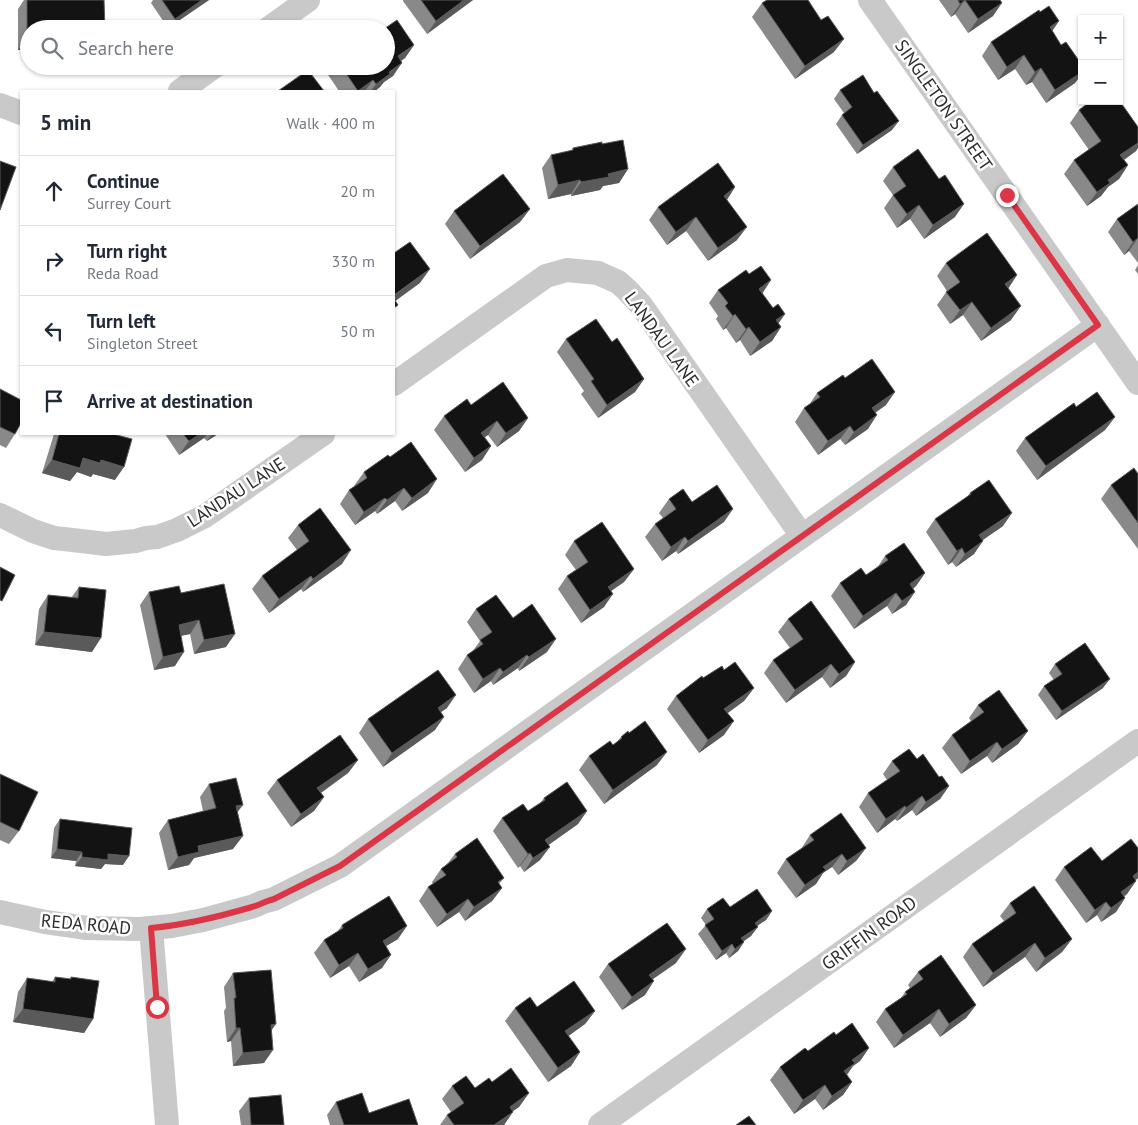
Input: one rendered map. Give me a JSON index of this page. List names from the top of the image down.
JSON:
{
  "streets": {
    "street": [
      "SINGLETON STREET",
      "LANDAU LANE",
      "REDA ROAD",
      "GRIFFIN ROAD"
    ]
  },
  "crossings": [
    ["SINGLETON STREET", "REDA ROAD"],
    ["LANDAU LANE", "REDA ROAD"]
  ],
  "page": {
    "map_buttons": ["+", "−"],
    "search": "Search here",
    "heading": ["5 min", "Walk · 400 m"],
    "list": [
      ["Continue", "Surrey Court", "20 m"],
      ["Turn right", "Reda Road", "330 m"],
      ["Turn left", "Singleton Street", "50 m"],
      "Arrive at destination"
    ]
  }
}
